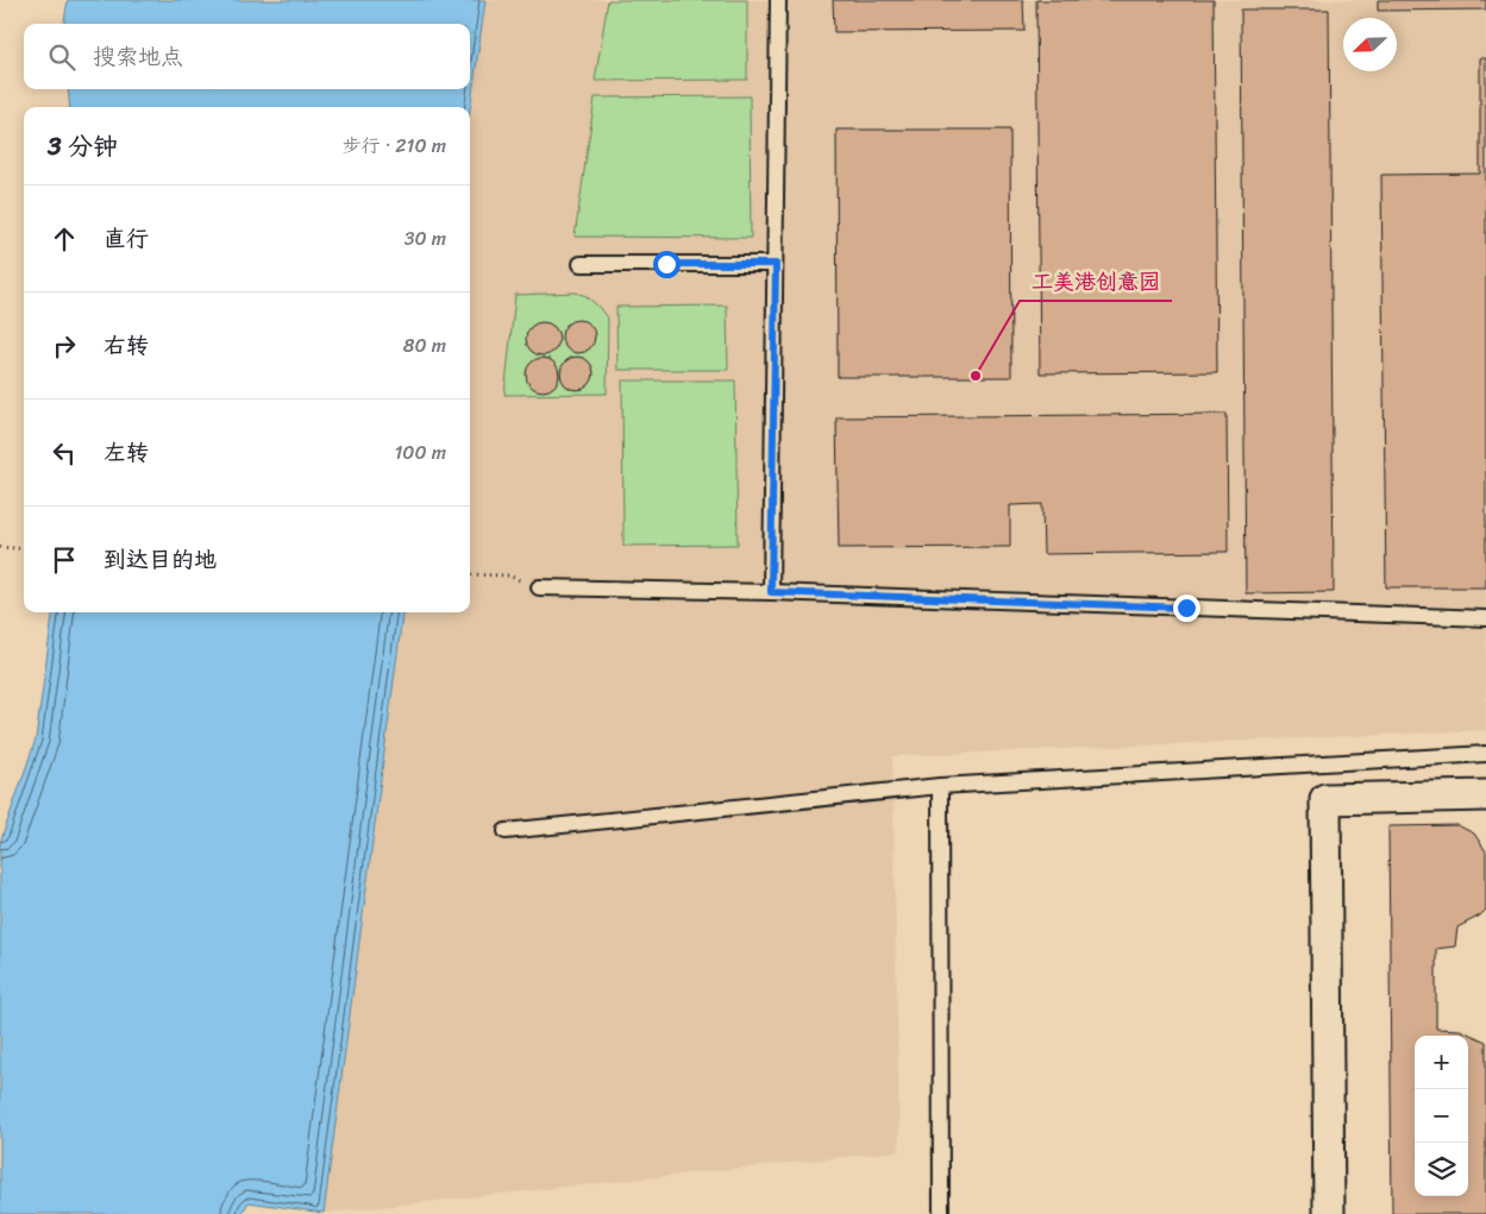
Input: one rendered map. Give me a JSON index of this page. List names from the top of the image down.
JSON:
{
  "places": ["工美港创意园"],
  "north": "bottom left",
  "page": {
    "search": "搜索地点",
    "heading": ["3 分钟", "步行 · 210 m"],
    "list": [
      ["直行", "30 m"],
      ["右转", "80 m"],
      ["左转", "100 m"],
      "到达目的地"
    ],
    "map_buttons": ["+", "−"]
  }
}
